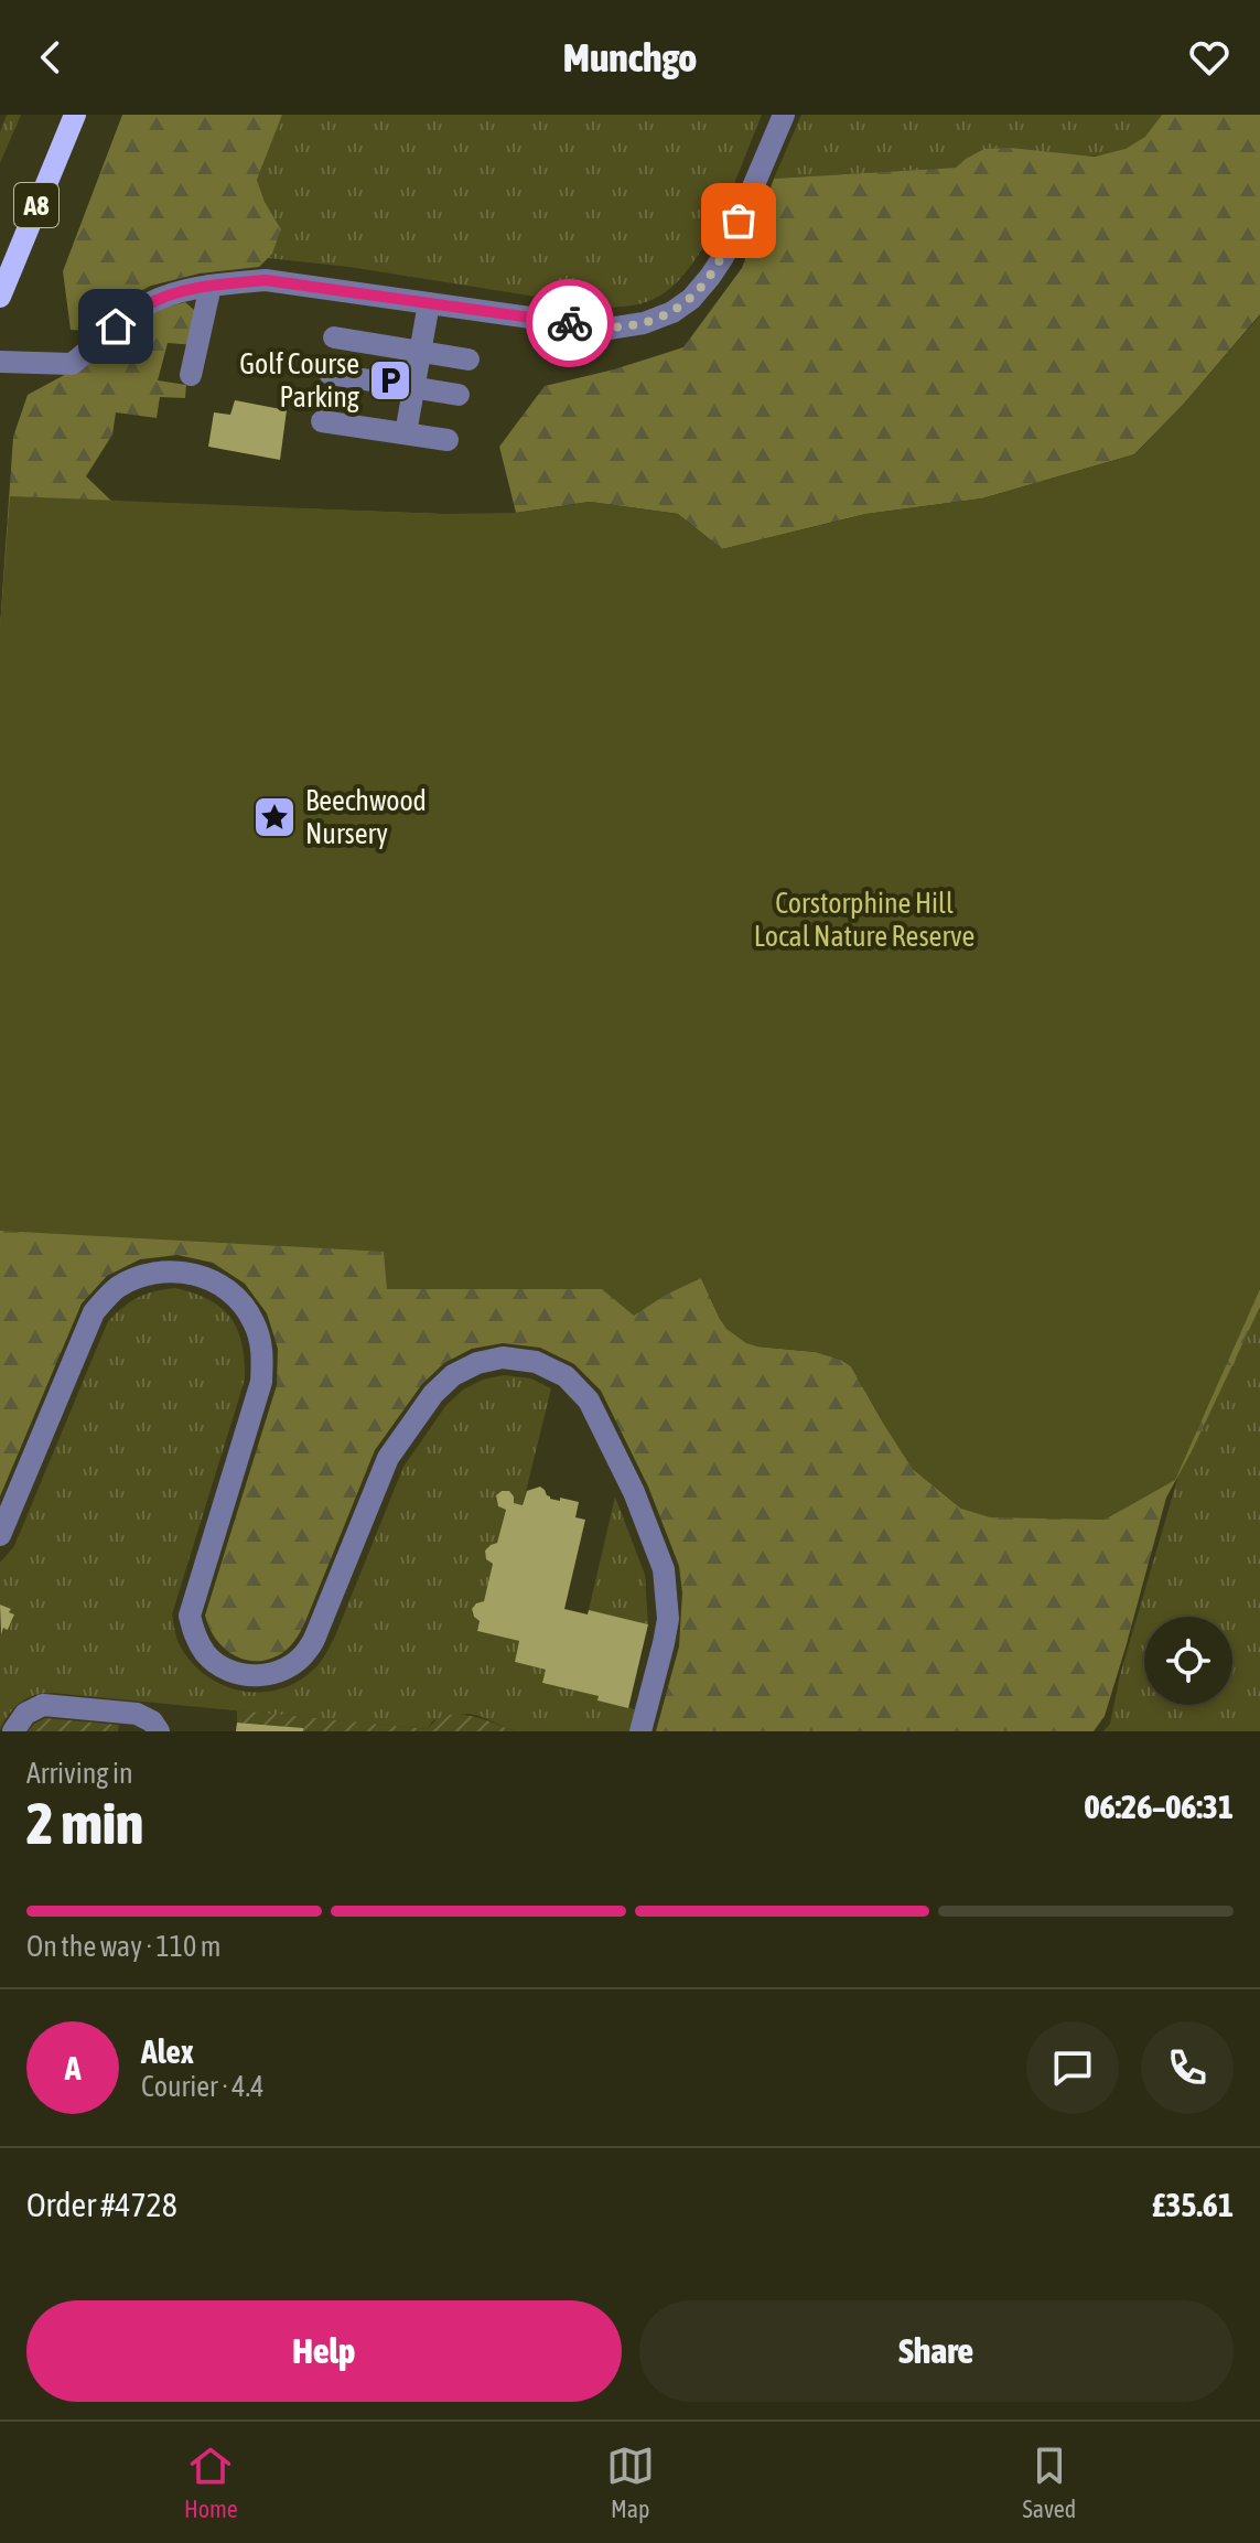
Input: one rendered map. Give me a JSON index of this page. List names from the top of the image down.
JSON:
{
  "streets": {
    "main road": ["A8"]
  },
  "parks": ["Corstorphine Hill Local Nature Reserve"],
  "places": {
    "parking": ["Golf Course Parking"],
    "place": ["Beechwood Nursery"]
  },
  "page": {
    "header": "Munchgo",
    "heading": ["2 min", "Arriving in", "06:26–06:31"],
    "panel": [
      "Alex",
      "Courier · 4.4",
      "Order #4728",
      "£35.61"
    ],
    "bar": "On the way · 110 m",
    "round": "A",
    "buttons": ["Help", "Share"],
    "tabs": ["Home", "Map", "Saved"]
  }
}
